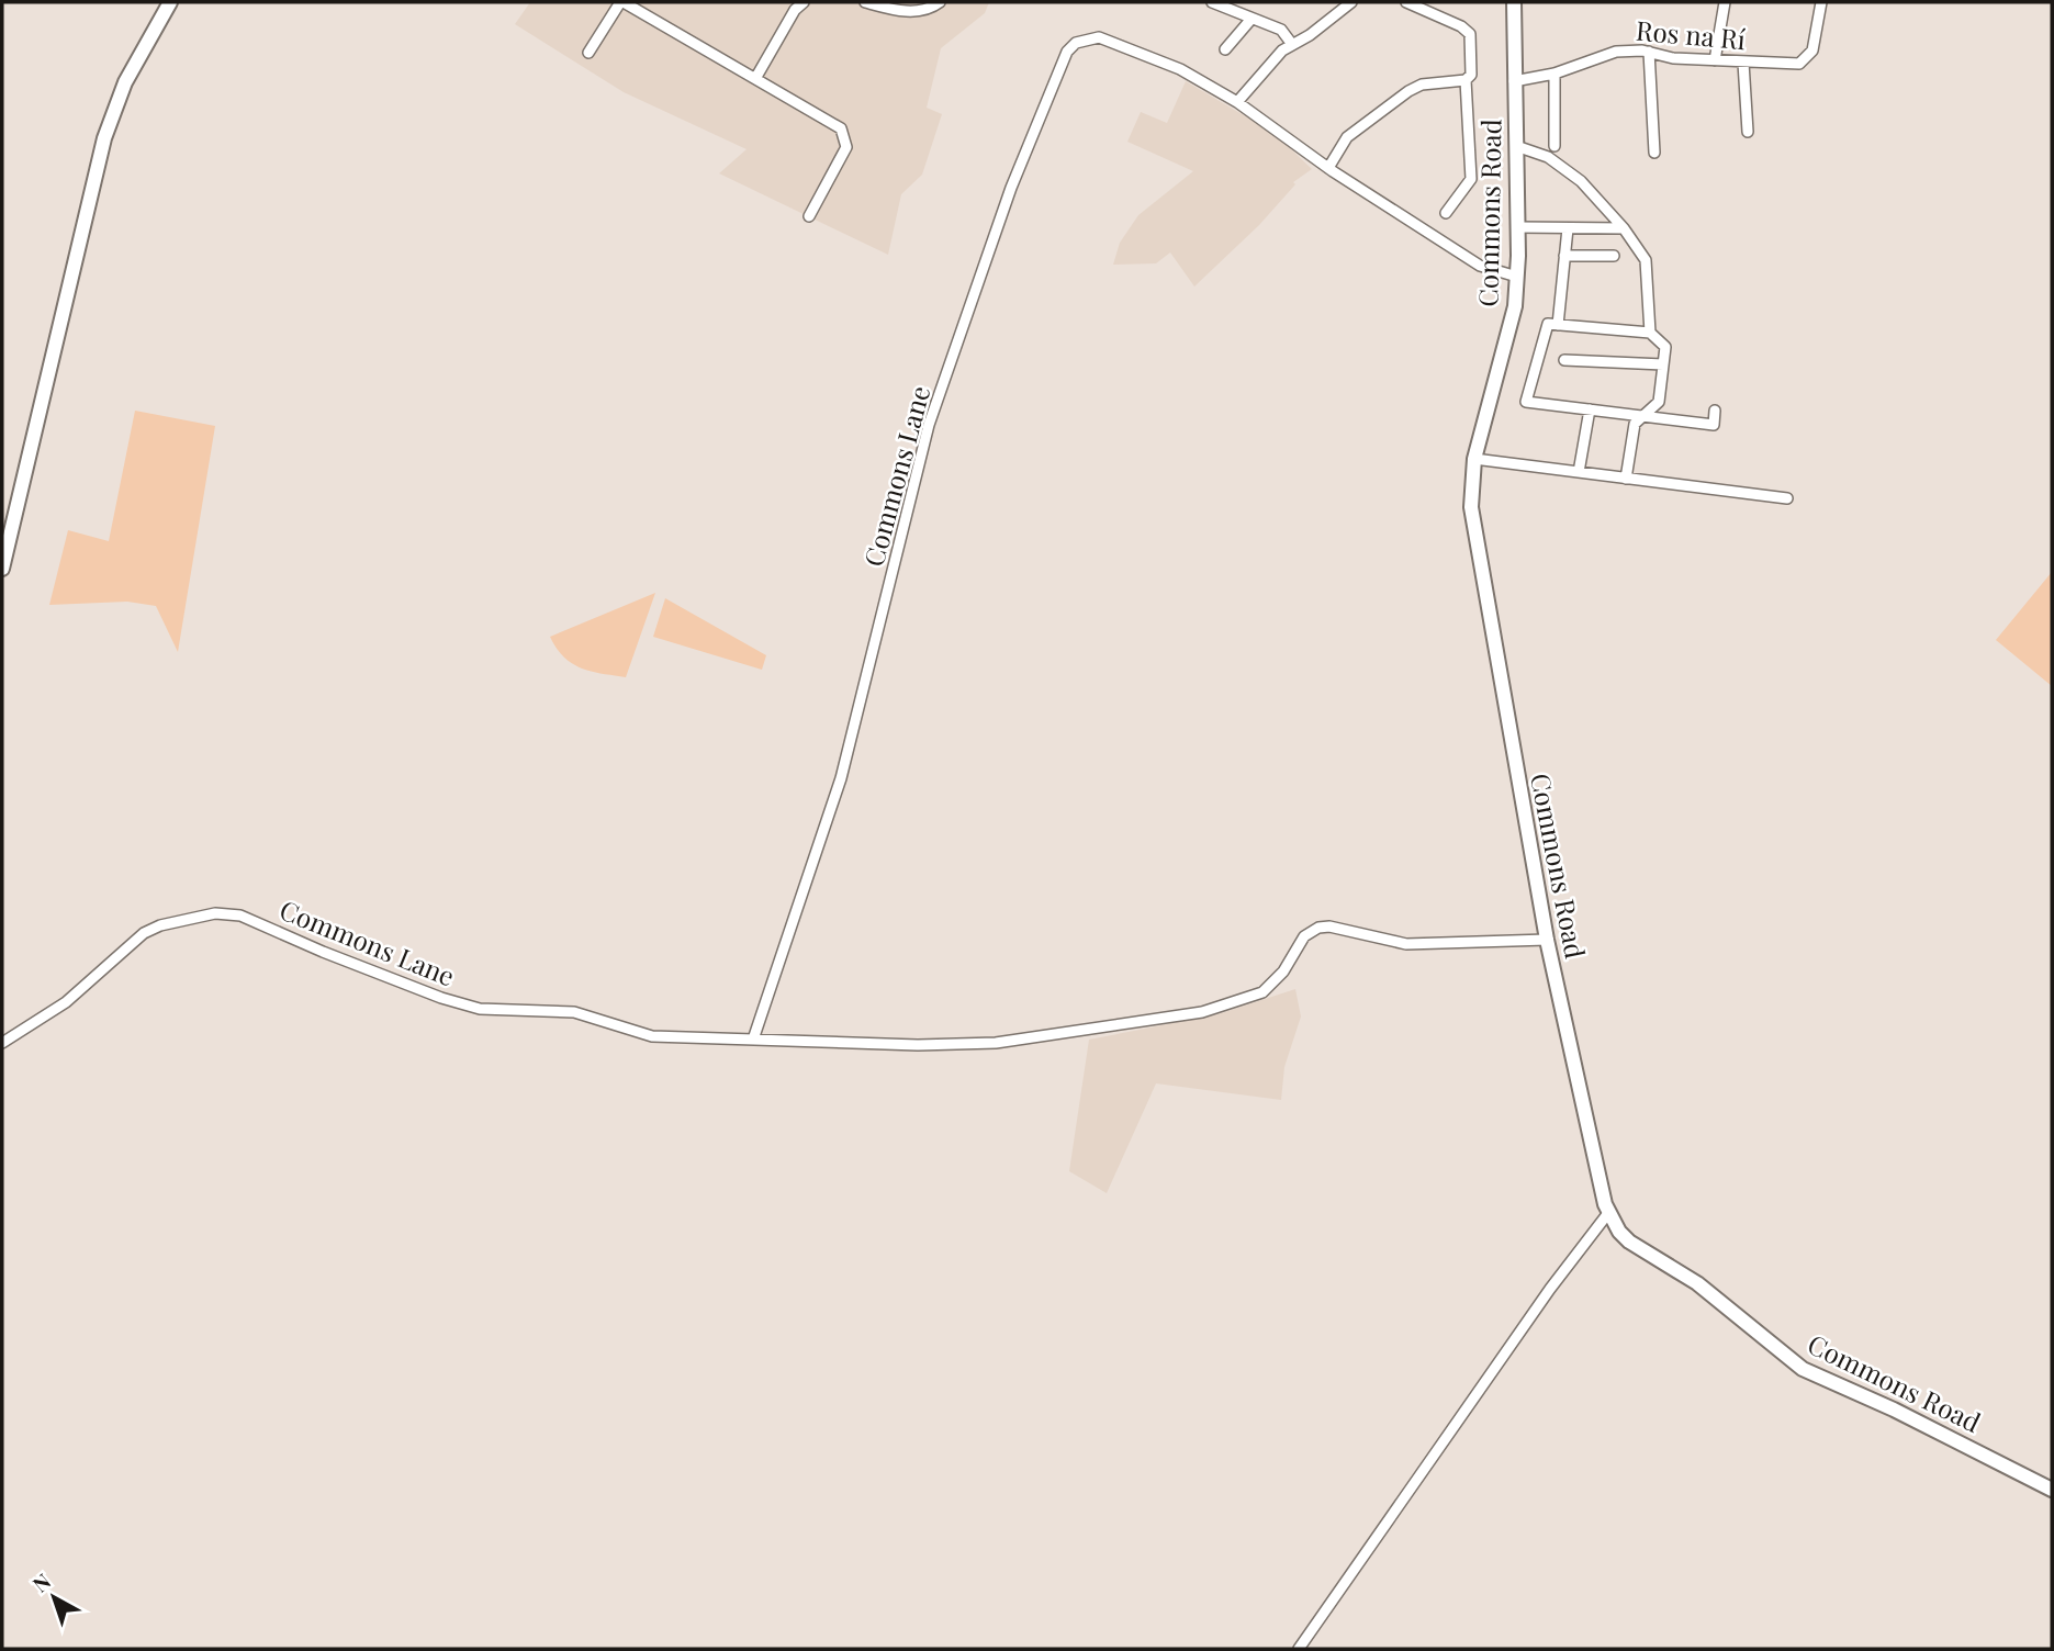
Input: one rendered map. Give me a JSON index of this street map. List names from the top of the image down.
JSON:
{
  "streets": {
    "street": ["Ros na Rí", "Commons Road", "Commons Lane"]
  },
  "crossings": [
    ["Ros na Rí", "Commons Road"],
    ["Commons Road", "Commons Lane"]
  ],
  "north": "top left"
}
